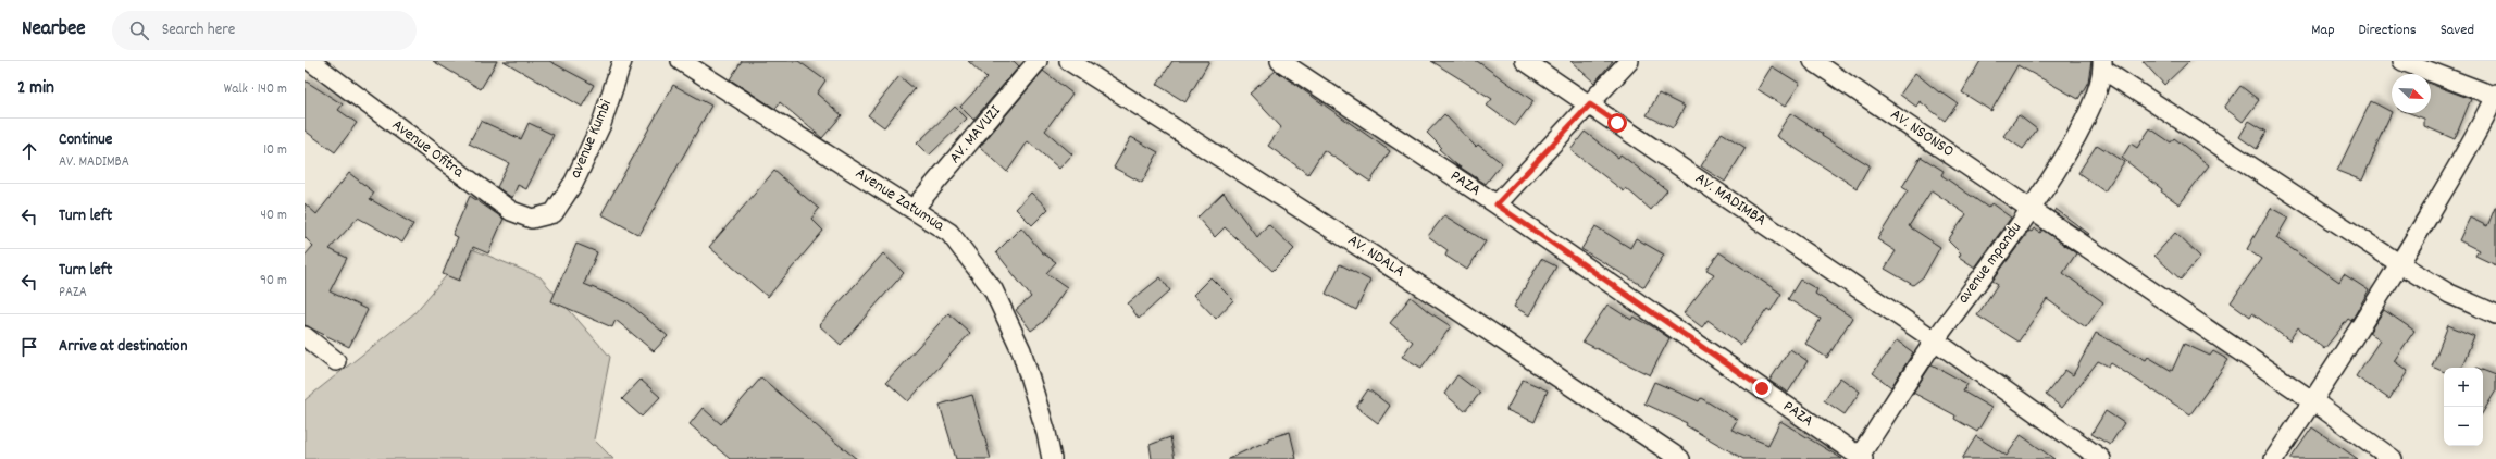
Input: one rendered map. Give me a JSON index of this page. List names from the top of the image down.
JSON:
{
  "streets": {
    "street": [
      "AV. NSONSO",
      "AV. MAVUZI",
      "avenue Kumbi",
      "Avenue Ofitra",
      "PAZA",
      "Avenue Zatumua",
      "AV. MADIMBA",
      "AV. NDALA",
      "avenue mpandu"
    ]
  },
  "crossings": [
    ["AV. NSONSO", "avenue mpandu"],
    ["AV. MAVUZI", "Avenue Zatumua"],
    ["avenue Kumbi", "Avenue Ofitra"],
    ["PAZA", "avenue mpandu"],
    ["AV. MADIMBA", "avenue mpandu"]
  ],
  "north": "bottom right",
  "page": {
    "header": "Nearbee",
    "search": "Search here",
    "nav": ["Map", "Directions", "Saved"],
    "heading": ["2 min", "Walk · 140 m"],
    "list": [
      ["Continue", "AV. MADIMBA", "10 m"],
      ["Turn left", "40 m"],
      ["Turn left", "PAZA", "90 m"],
      "Arrive at destination"
    ],
    "map_buttons": ["+", "−"]
  }
}
